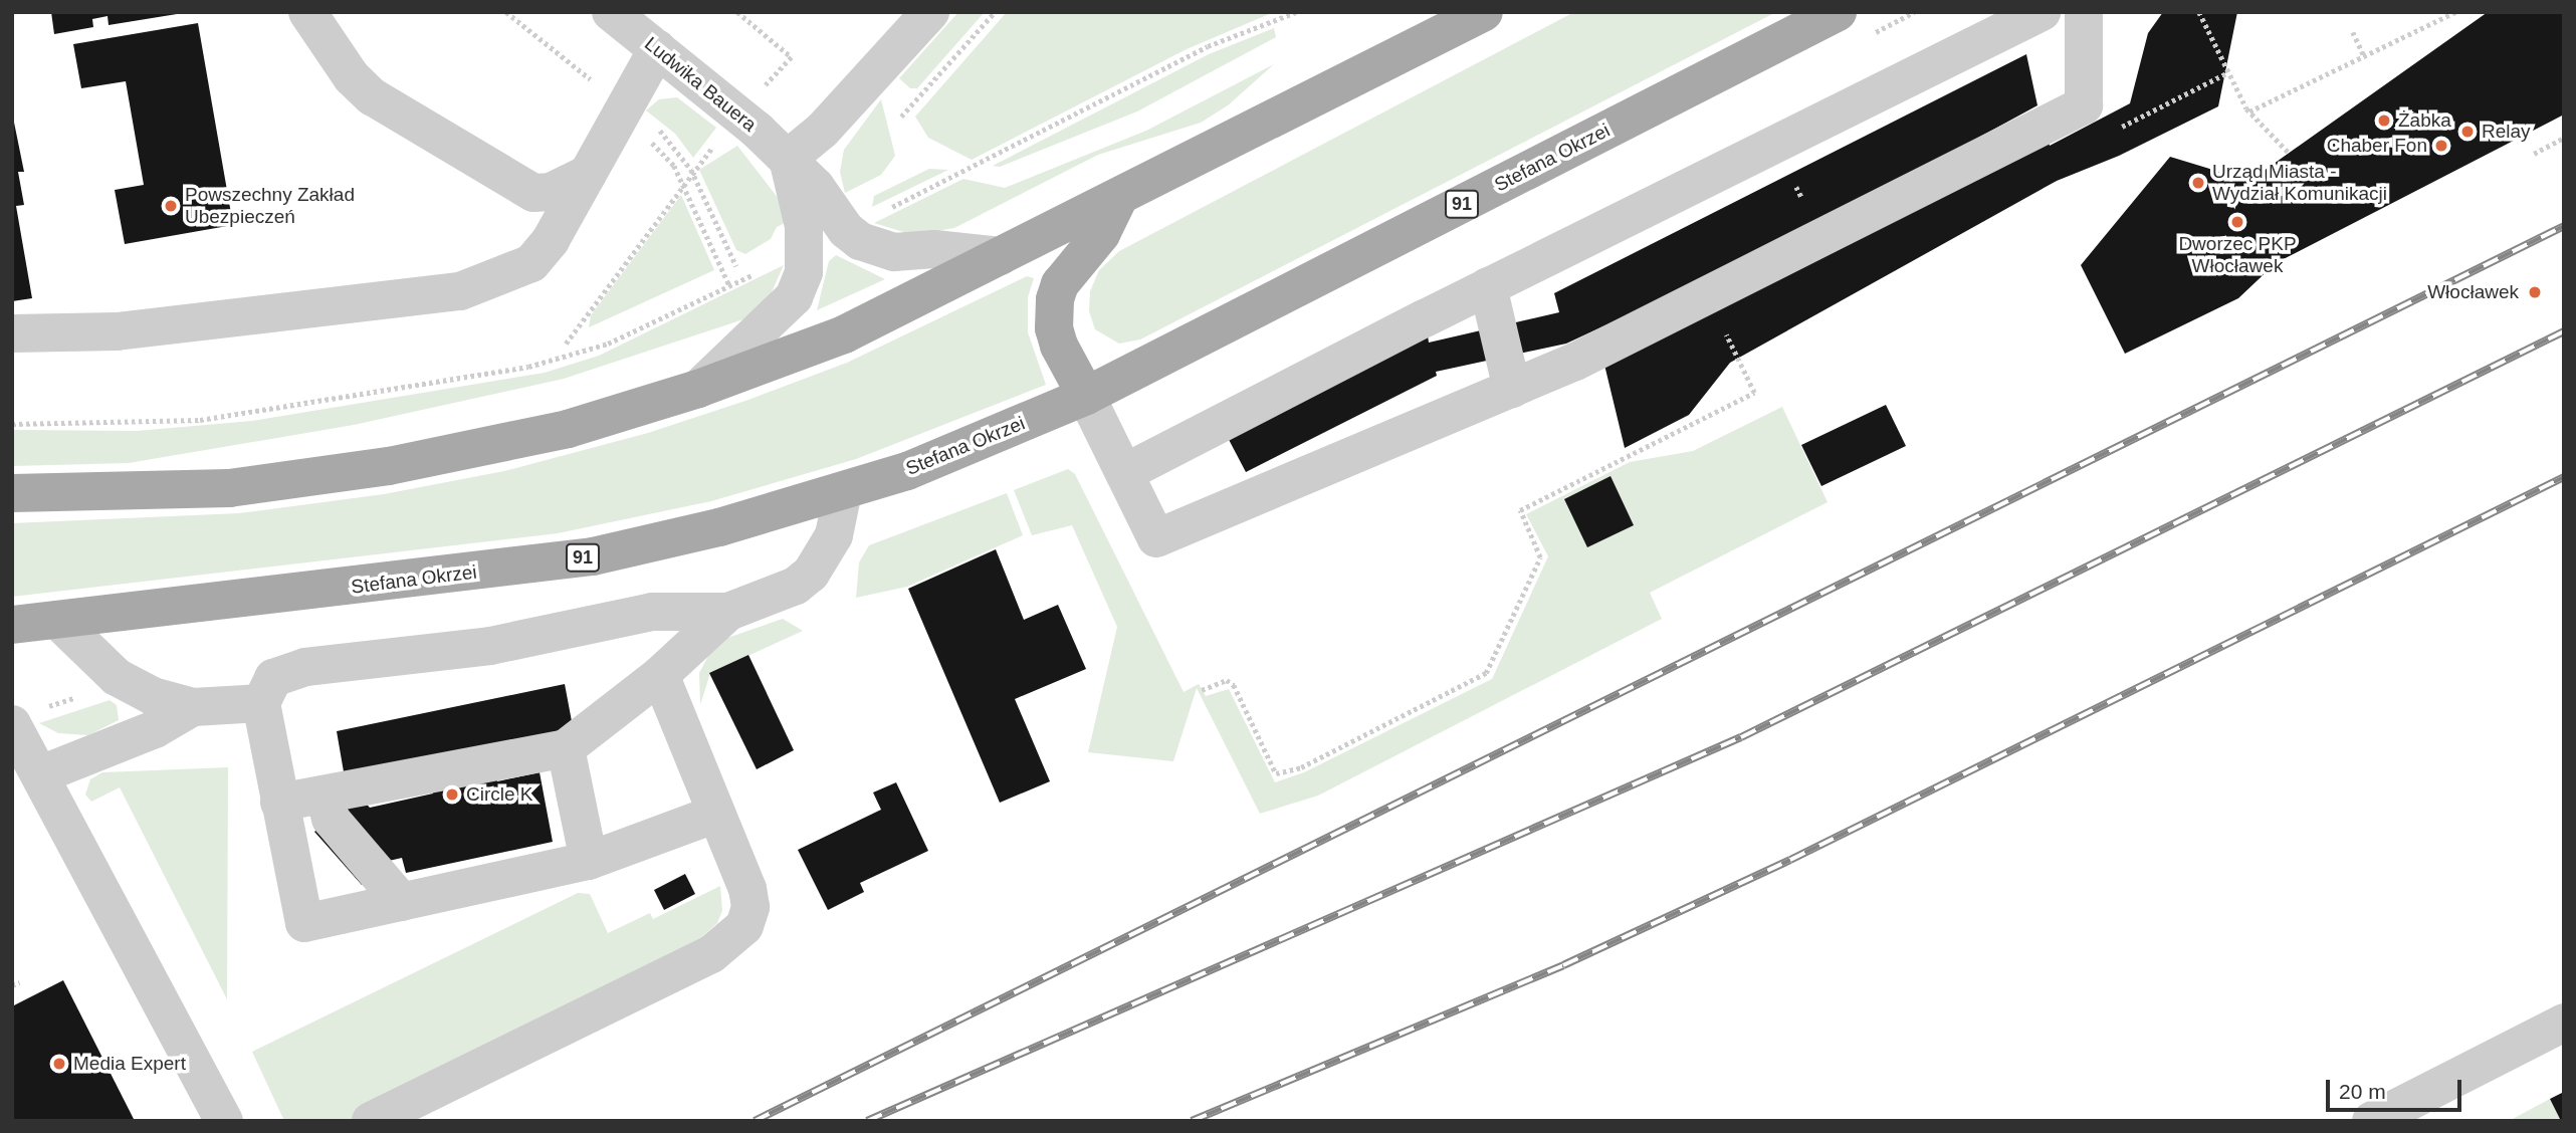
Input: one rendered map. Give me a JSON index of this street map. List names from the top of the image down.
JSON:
{
  "streets": {
    "main road": ["Stefana Okrzei", "91"],
    "street": ["Ludwika Bauera"]
  },
  "places": [
    "Żabka",
    "Relay",
    "Chaber Fon",
    "Urząd Miasta - Wydział Komunikacji",
    "Powszechny Zakład Ubezpieczeń",
    "Dworzec PKP Włocławek",
    "Włocławek",
    "Circle K",
    "Media Expert"
  ],
  "scale_bar": "20 m"
}
